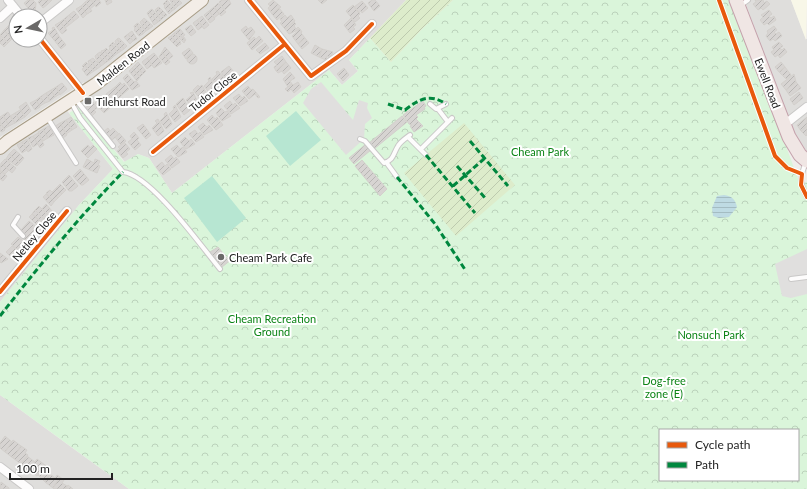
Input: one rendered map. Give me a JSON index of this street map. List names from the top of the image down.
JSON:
{
  "streets": {
    "highway": ["Ewell Road"],
    "main road": ["Malden Road"],
    "street": ["Tudor Close", "Netley Close"]
  },
  "parks": [
    "Cheam Park",
    "Cheam Recreation Ground",
    "Nonsuch Park",
    "Dog-free zone (E)"
  ],
  "places": {
    "transit": ["Tilehurst Road"],
    "other": ["Cheam Park Cafe"]
  },
  "legend": ["Cycle path", "Path"],
  "scale_bar": "100 m",
  "north": "left"
}
